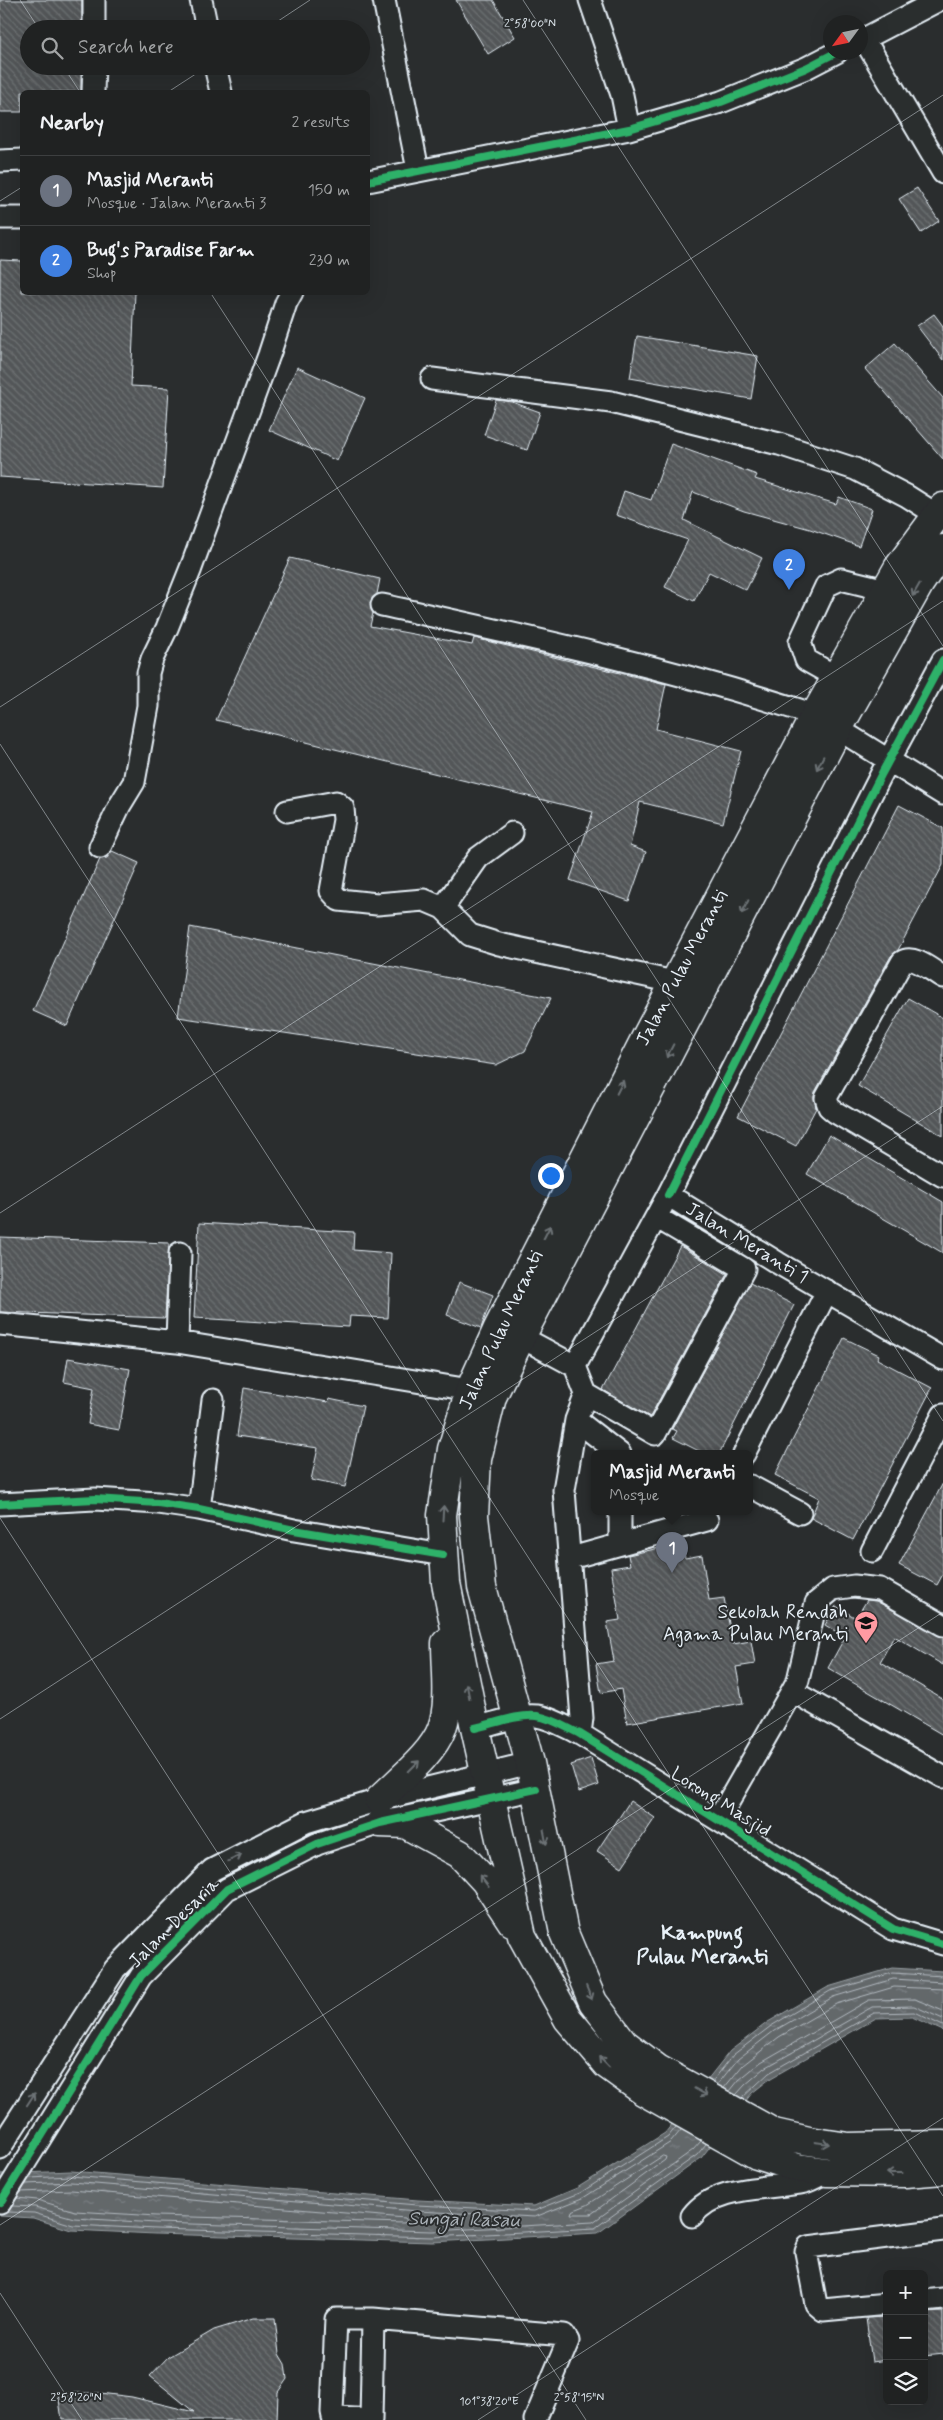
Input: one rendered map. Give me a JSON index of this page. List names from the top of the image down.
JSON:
{
  "streets": {
    "main road": ["Jalan Pulau Meranti"],
    "street": ["Jalan Meranti 1", "Lorong Masjid", "Jalan Desaria"]
  },
  "crossings": [
    ["Jalan Pulau Meranti", "Lorong Masjid"],
    ["Jalan Pulau Meranti", "Jalan Desaria"]
  ],
  "districts": ["Kampung Pulau Meranti"],
  "water": ["Sungai Rasau"],
  "places": {
    "school or university": ["Sekolah Rendah Agama Pulau Meranti"]
  },
  "north": "bottom left",
  "page": {
    "search": "Search here",
    "heading": ["Nearby", "2 results"],
    "list": [
      {
        "mark": "1",
        "name": "Masjid Meranti",
        "note": "Mosque · Jalan Meranti 3",
        "value": "150 m"
      },
      {
        "mark": "2",
        "name": "Bug's Paradise Farm",
        "note": "Shop",
        "value": "230 m"
      }
    ],
    "pins": ["2", "1"],
    "popup": ["Masjid Meranti", "Mosque"],
    "map_buttons": ["+", "−"]
  },
  "coordinates": [
    "2°58'00\"N",
    "2°58'20\"N",
    "2°58'15\"N",
    "101°38'20\"E"
  ]
}
